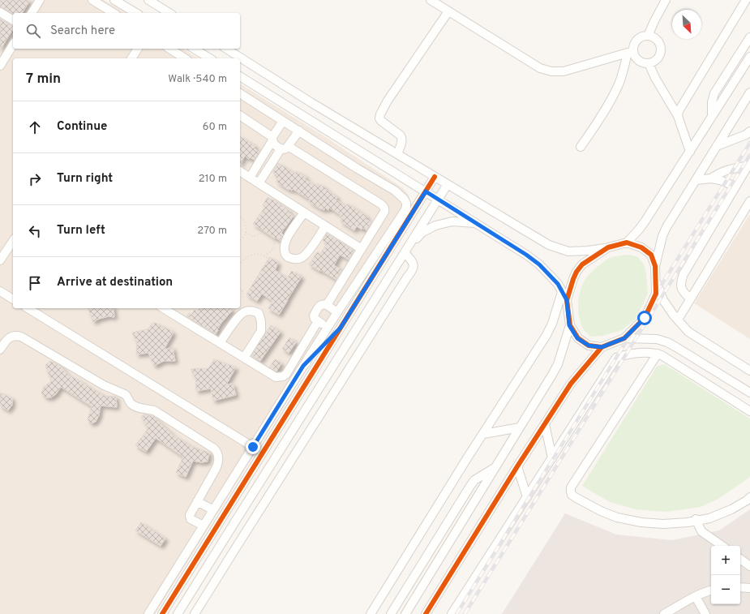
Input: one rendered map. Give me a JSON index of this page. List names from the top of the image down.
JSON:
{
  "north": "bottom right",
  "page": {
    "search": "Search here",
    "heading": ["7 min", "Walk · 540 m"],
    "list": [
      ["Continue", "60 m"],
      ["Turn right", "210 m"],
      ["Turn left", "270 m"],
      "Arrive at destination"
    ],
    "map_buttons": ["+", "−"]
  }
}
